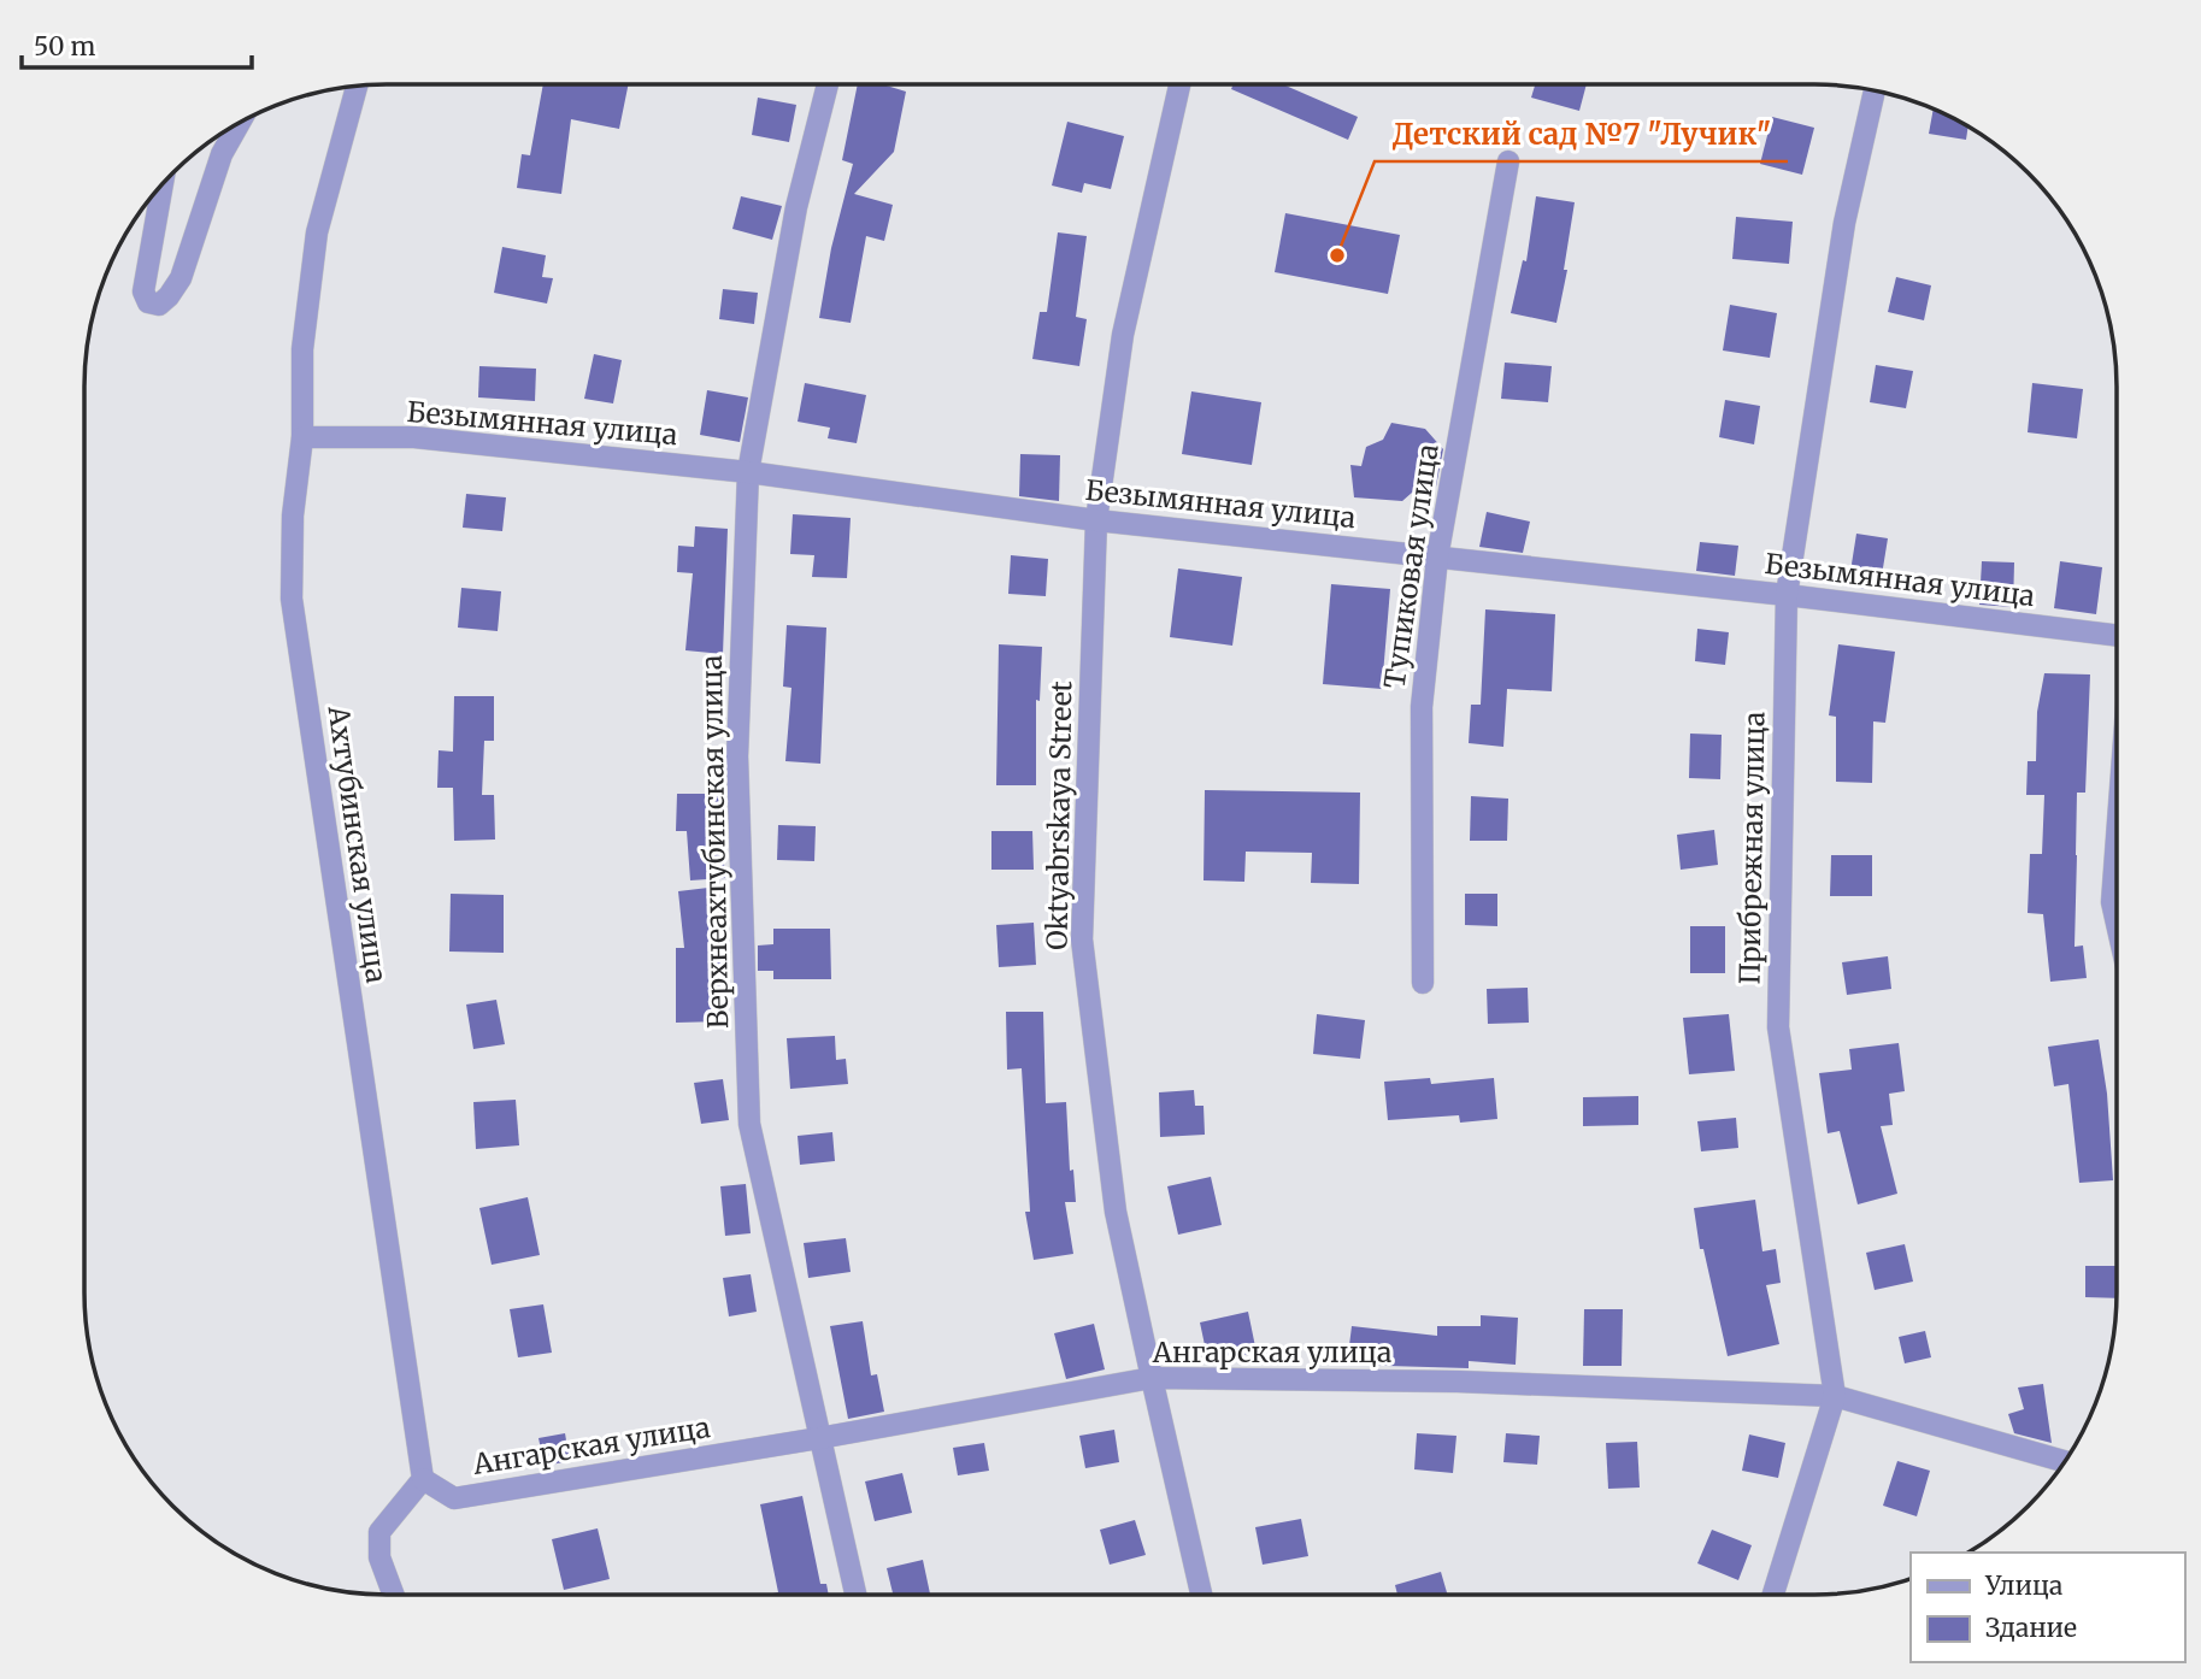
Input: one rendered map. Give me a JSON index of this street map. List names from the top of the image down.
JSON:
{
  "streets": {
    "street": [
      "Безымянная улица",
      "Тупиковая улица",
      "Oktyabrskaya Street",
      "Верхнеахтубинская улица",
      "Ахтубинская улица",
      "Прибрежная улица",
      "Ангарская улица"
    ]
  },
  "crossings": [
    ["Безымянная улица", "Тупиковая улица"],
    ["Безымянная улица", "Oktyabrskaya Street"],
    ["Безымянная улица", "Верхнеахтубинская улица"],
    ["Безымянная улица", "Ахтубинская улица"],
    ["Безымянная улица", "Прибрежная улица"],
    ["Oktyabrskaya Street", "Ангарская улица"],
    ["Верхнеахтубинская улица", "Ангарская улица"],
    ["Ахтубинская улица", "Ангарская улица"],
    ["Прибрежная улица", "Ангарская улица"]
  ],
  "places": ["Детский сад №7 \"Лучик\""],
  "legend": ["Улица", "Здание"],
  "scale_bar": "50 m"
}
